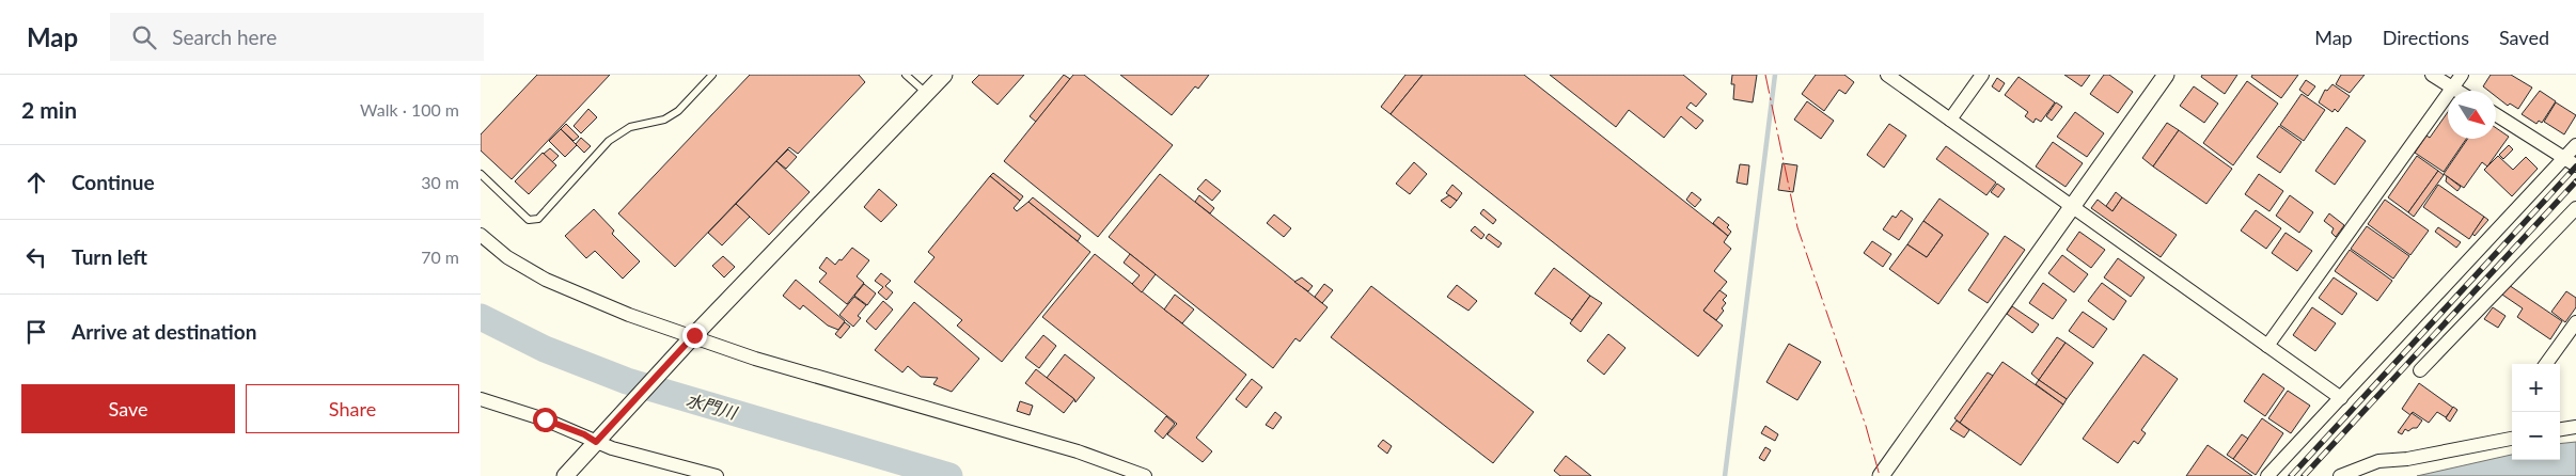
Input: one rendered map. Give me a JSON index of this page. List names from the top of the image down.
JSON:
{
  "water": ["水門川"],
  "north": "bottom right",
  "page": {
    "header": "Map",
    "search": "Search here",
    "nav": ["Map", "Directions", "Saved"],
    "heading": ["2 min", "Walk · 100 m"],
    "list": [
      ["Continue", "30 m"],
      ["Turn left", "70 m"],
      "Arrive at destination"
    ],
    "map_buttons": ["+", "−"],
    "buttons": ["Save", "Share"]
  }
}
